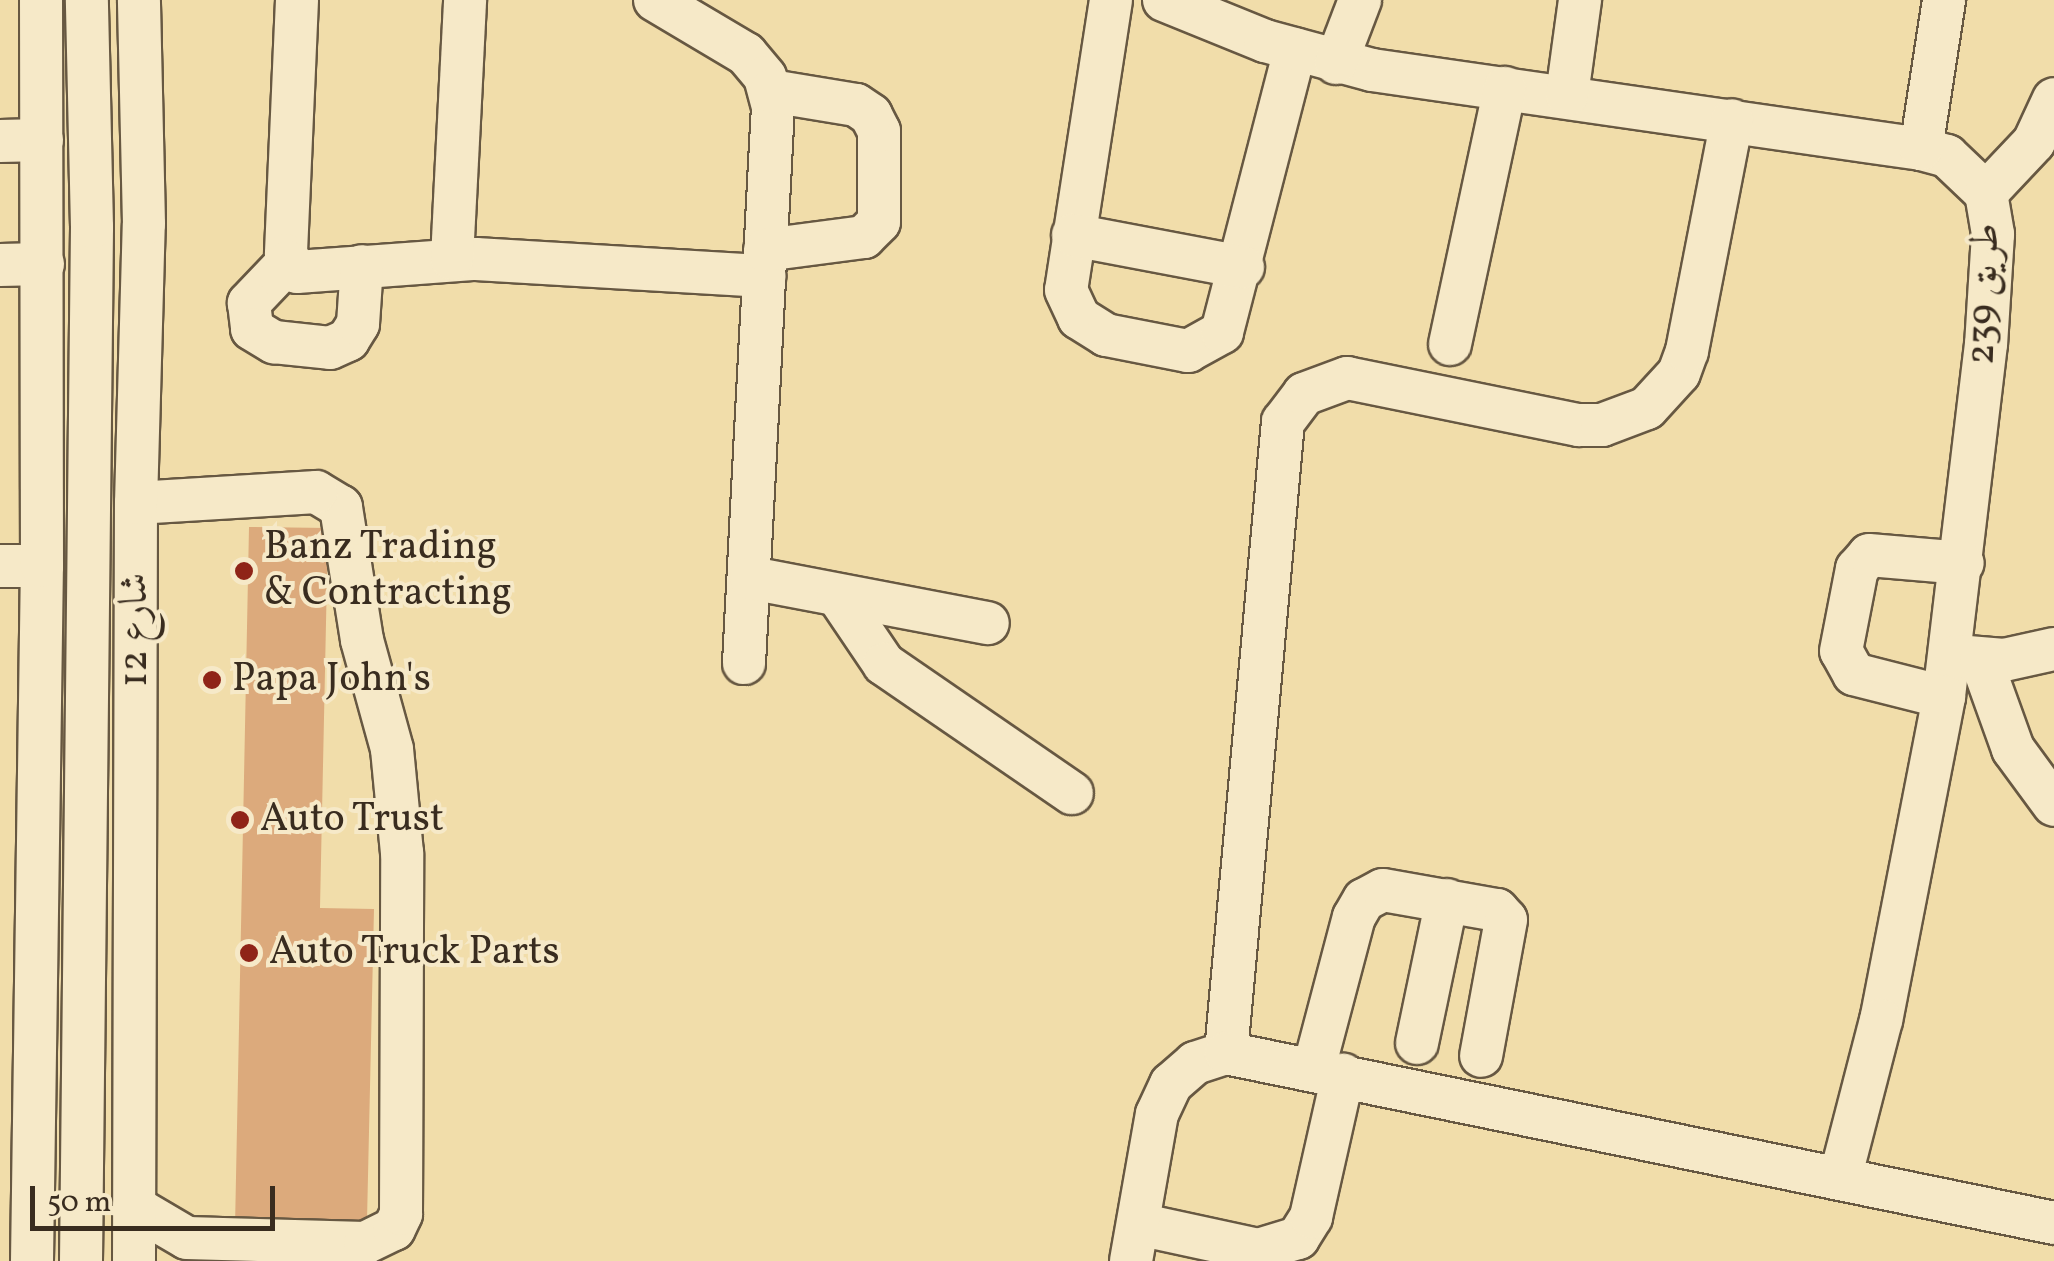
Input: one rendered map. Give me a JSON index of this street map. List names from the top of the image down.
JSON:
{
  "streets": {
    "street": ["طريق 239", "شارع 12"]
  },
  "places": [
    "Banz Trading & Contracting",
    "Papa John's",
    "Auto Trust",
    "Auto Truck Parts"
  ],
  "scale_bar": "50 m"
}
